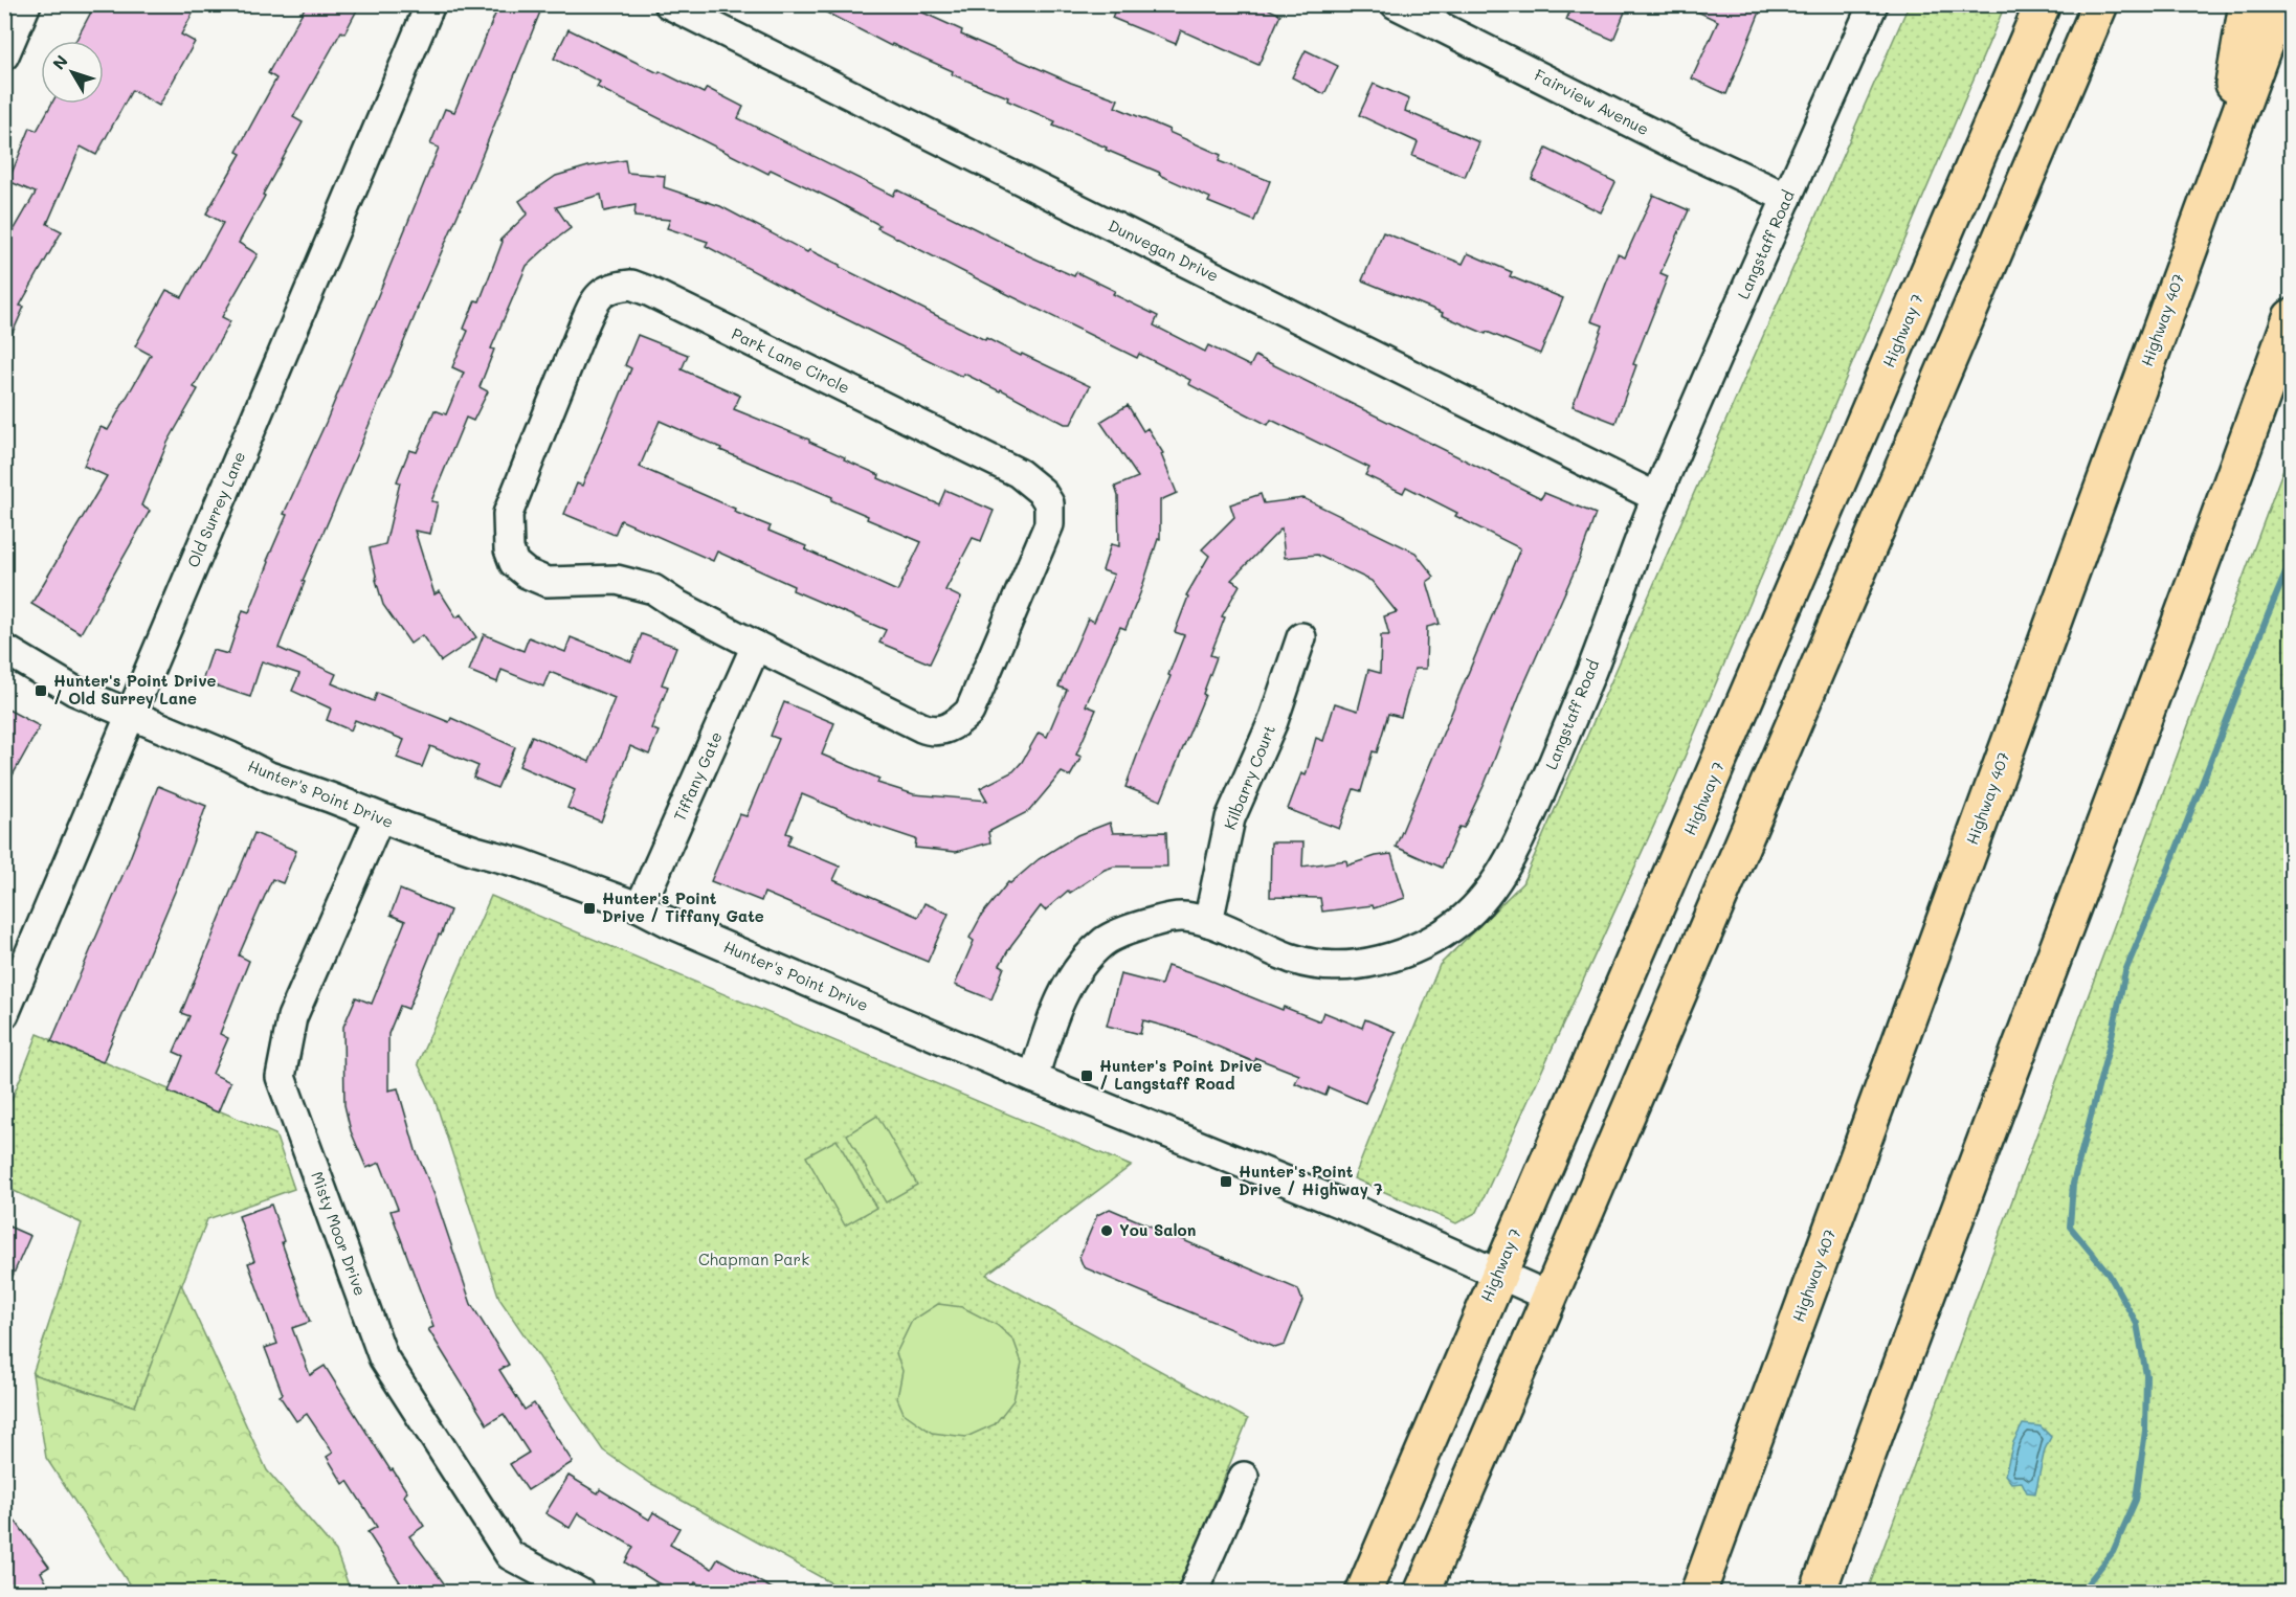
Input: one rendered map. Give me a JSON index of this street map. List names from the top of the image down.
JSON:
{
  "streets": {
    "main road": ["Highway 407", "Highway 7"],
    "street": [
      "Fairview Avenue",
      "Langstaff Road",
      "Dunvegan Drive",
      "Park Lane Circle",
      "Old Surrey Lane",
      "Tiffany Gate",
      "Kilbarry Court",
      "Hunter's Point Drive",
      "Misty Moor Drive"
    ]
  },
  "crossings": [
    ["Fairview Avenue", "Langstaff Road"],
    ["Langstaff Road", "Dunvegan Drive"],
    ["Langstaff Road", "Kilbarry Court"],
    ["Langstaff Road", "Hunter's Point Drive"],
    ["Highway 7", "Hunter's Point Drive"],
    ["Park Lane Circle", "Tiffany Gate"],
    ["Old Surrey Lane", "Hunter's Point Drive"],
    ["Tiffany Gate", "Hunter's Point Drive"],
    ["Hunter's Point Drive", "Misty Moor Drive"]
  ],
  "parks": ["Chapman Park"],
  "places": {
    "transit": [
      "Hunter's Point Drive / Old Surrey Lane",
      "Hunter's Point Drive / Tiffany Gate",
      "Hunter's Point Drive / Langstaff Road",
      "Hunter's Point Drive / Highway 7"
    ],
    "other": ["You Salon"]
  },
  "north": "top left"
}
